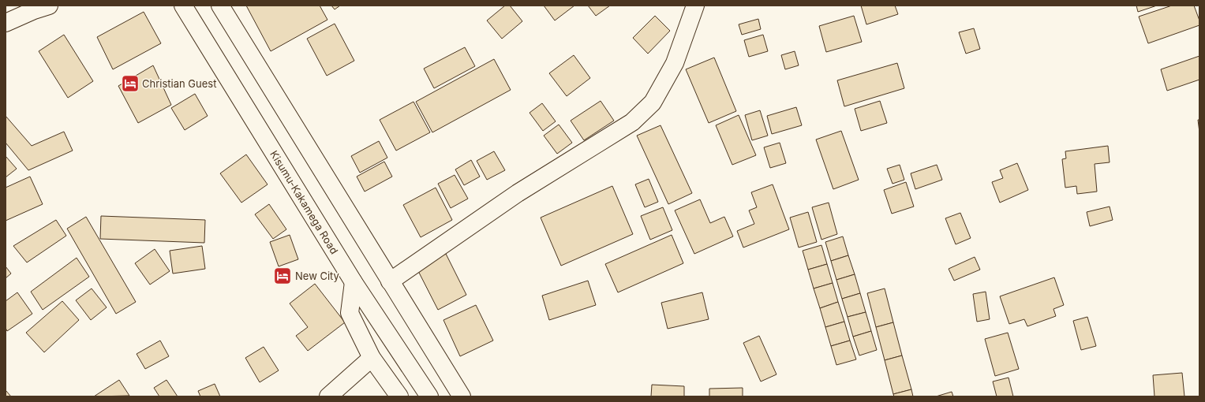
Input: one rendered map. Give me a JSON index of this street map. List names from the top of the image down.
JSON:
{
  "streets": {
    "main road": ["Kisumu-Kakamega Road"]
  },
  "places": {
    "hotel": ["Christian Guest", "New City"]
  }
}
